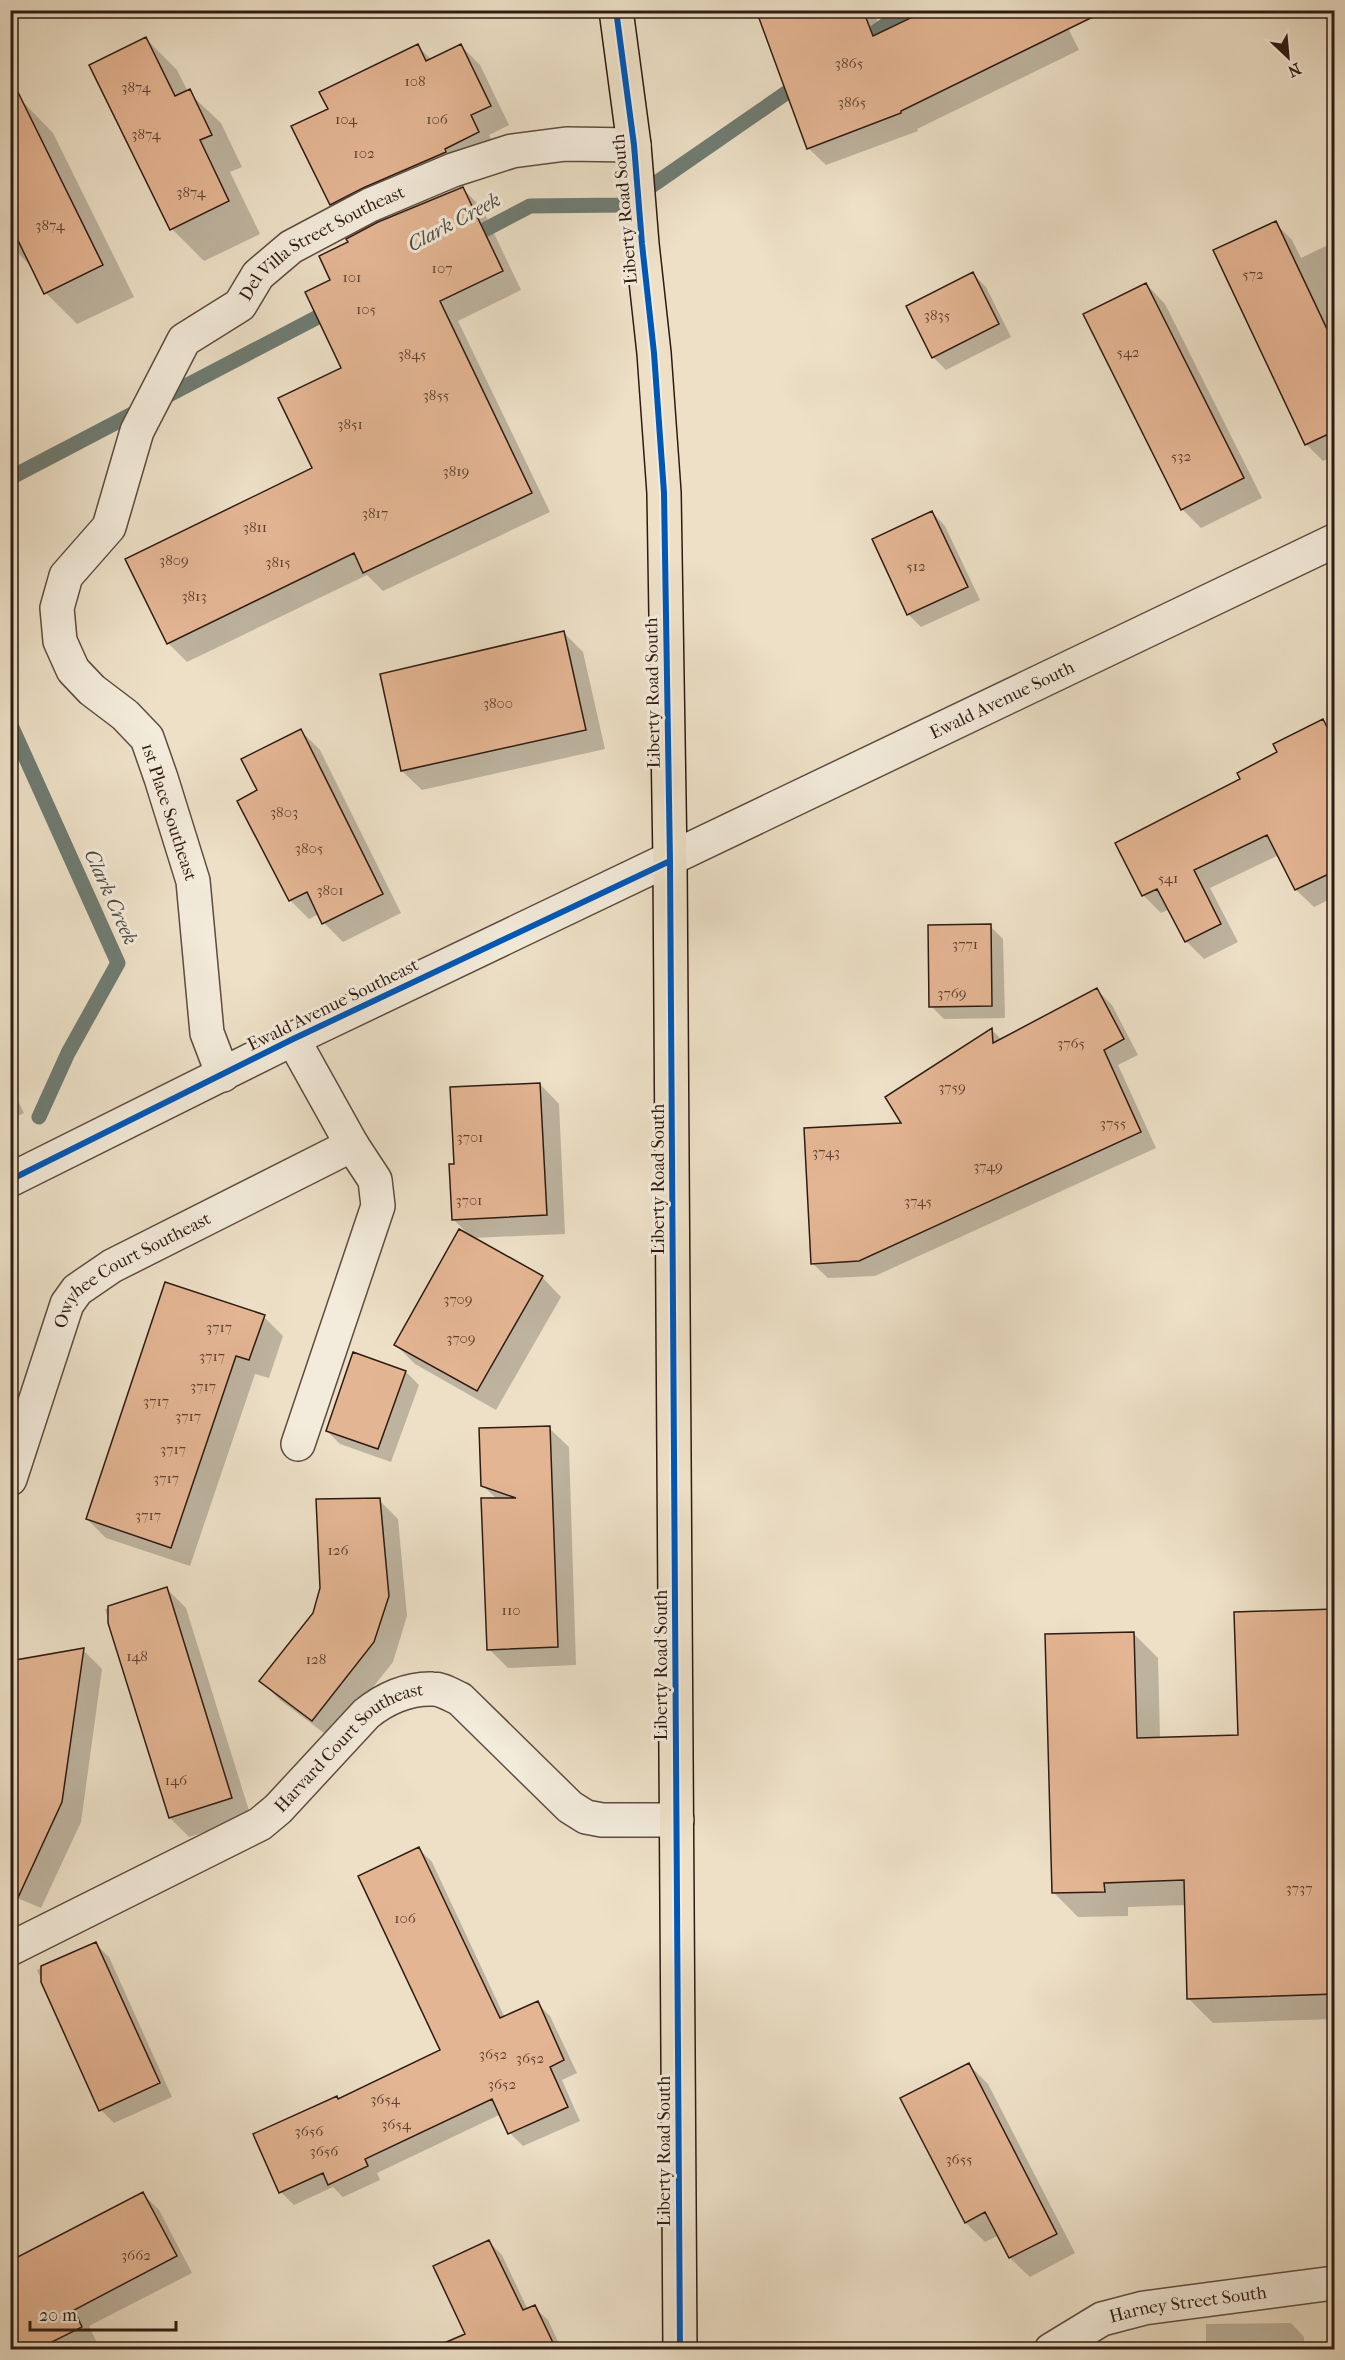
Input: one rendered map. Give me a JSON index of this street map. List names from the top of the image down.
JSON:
{
  "streets": {
    "main road": ["Liberty Road South"],
    "street": [
      "Del Villa Street Southeast",
      "Ewald Avenue South",
      "1st Place Southeast",
      "Ewald Avenue Southeast",
      "Owyhee Court Southeast",
      "Harvard Court Southeast",
      "Harney Street South"
    ]
  },
  "crossings": [
    ["Liberty Road South", "Del Villa Street Southeast"],
    ["Liberty Road South", "Ewald Avenue South"],
    ["Liberty Road South", "Ewald Avenue Southeast"],
    ["Liberty Road South", "Harvard Court Southeast"],
    ["Del Villa Street Southeast", "1st Place Southeast"],
    ["Ewald Avenue South", "Ewald Avenue Southeast"],
    ["1st Place Southeast", "Ewald Avenue Southeast"]
  ],
  "water": ["Clark Creek"],
  "house_numbers": [
    "3865",
    "108",
    "3874",
    "3865",
    "104",
    "106",
    "3874",
    "102",
    "3874",
    "3874",
    "107",
    "572",
    "101",
    "105",
    "3835",
    "542",
    "3845",
    "3855",
    "3851",
    "532",
    "3819",
    "3817",
    "3811",
    "3809",
    "3815",
    "512",
    "3813",
    "3800",
    "3803",
    "3805",
    "541",
    "3801",
    "3771",
    "3769",
    "3765",
    "3759",
    "3755",
    "3701",
    "3743",
    "3749",
    "3701",
    "3745",
    "3709",
    "3717",
    "3709",
    "3717",
    "3717",
    "3717",
    "3717",
    "3717",
    "3717",
    "3717",
    "126",
    "110",
    "148",
    "128",
    "146",
    "3737",
    "106",
    "3652",
    "3652",
    "3652",
    "3654",
    "3654",
    "3656",
    "3656",
    "3655",
    "3662"
  ],
  "scale_bar": "20 m",
  "north": "bottom right"
}
